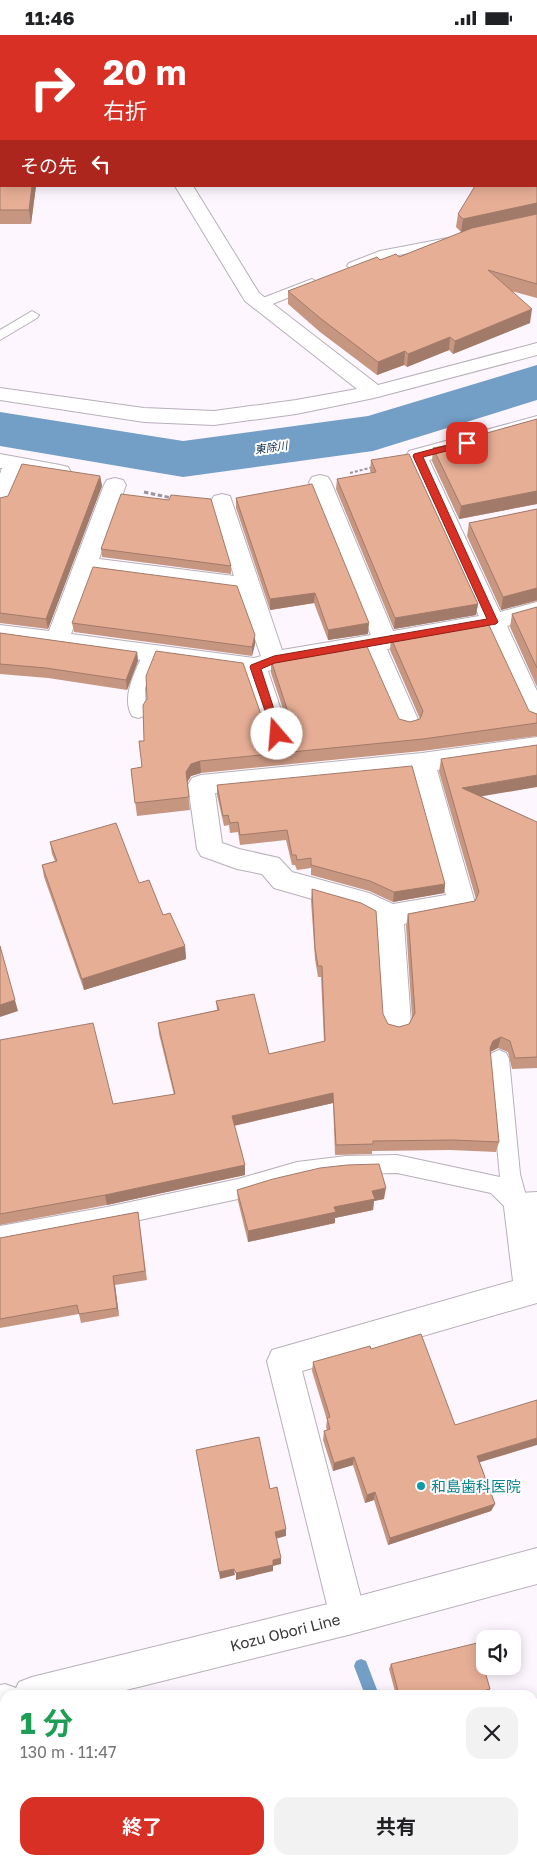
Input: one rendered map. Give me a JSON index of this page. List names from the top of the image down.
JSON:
{
  "streets": {
    "street": ["Kozu Obori Line"]
  },
  "water": ["東除川"],
  "places": ["和島歯科医院"],
  "page": {
    "status": "11:46",
    "turn": ["20 m", "右折"],
    "then": "その先",
    "heading": ["1 分", "130 m · 11:47"],
    "buttons": ["終了", "共有"]
  }
}
